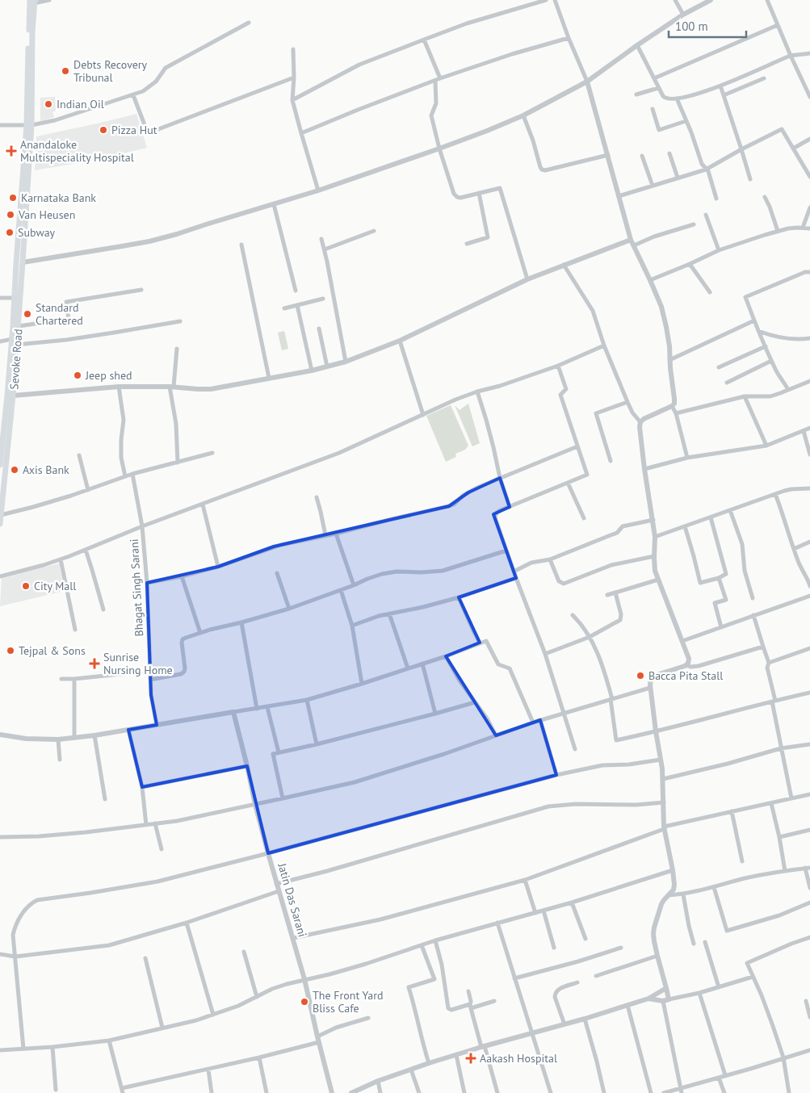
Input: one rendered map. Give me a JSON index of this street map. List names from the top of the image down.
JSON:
{
  "streets": {
    "main road": ["Sevoke Road"],
    "street": ["Bhagat Singh Sarani", "Jatin Das Sarani"]
  },
  "places": {
    "other": [
      "Debts Recovery Tribunal",
      "Indian Oil",
      "Pizza Hut",
      "Karnataka Bank",
      "Van Heusen",
      "Subway",
      "Standard Chartered",
      "Jeep shed",
      "Axis Bank",
      "City Mall",
      "Tejpal & Sons",
      "Bacca Pita Stall",
      "The Front Yard Bliss Cafe"
    ],
    "health": ["Anandaloke Multispeciality Hospital", "Sunrise Nursing Home", "Aakash Hospital"]
  },
  "scale_bar": "100 m"
}
